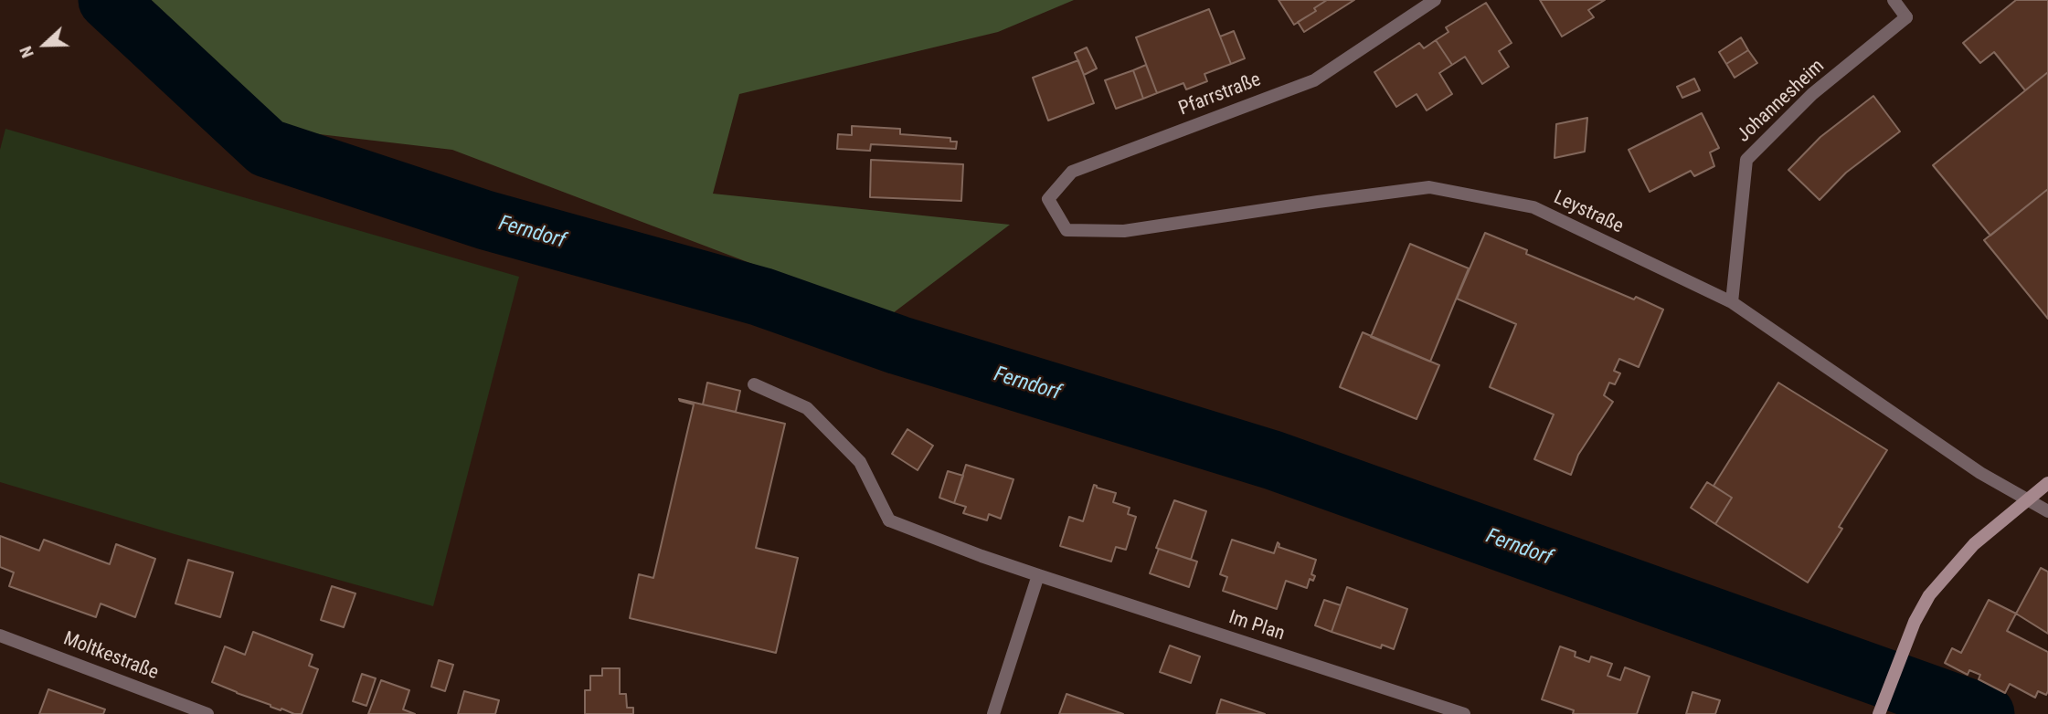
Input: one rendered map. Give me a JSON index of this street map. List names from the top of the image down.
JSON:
{
  "streets": {
    "street": [
      "Pfarrstraße",
      "Johannesheim",
      "Leystraße",
      "Im Plan",
      "Moltkestraße"
    ]
  },
  "crossings": [
    ["Pfarrstraße", "Leystraße"],
    ["Johannesheim", "Leystraße"]
  ],
  "water": ["Ferndorf"],
  "north": "left"
}
